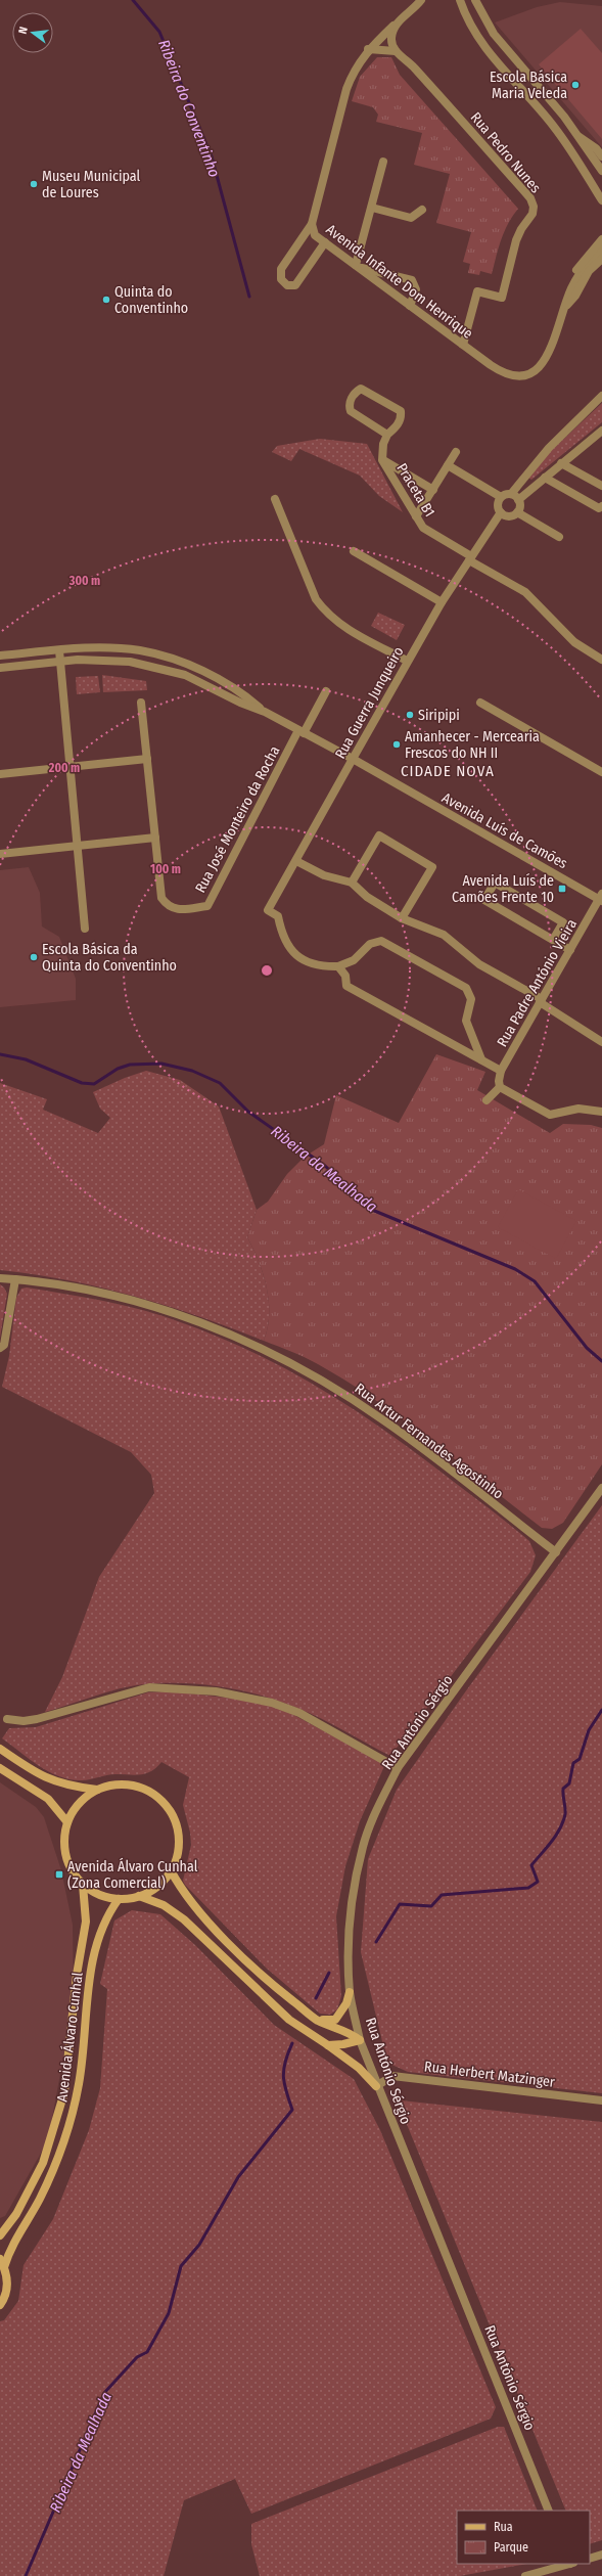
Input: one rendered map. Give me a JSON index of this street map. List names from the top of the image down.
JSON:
{
  "streets": {
    "main road": ["Avenida Álvaro Cunhal"],
    "street": [
      "Rua Pedro Nunes",
      "Avenida Infante Dom Henrique",
      "Praceta B1",
      "Rua Guerra Junqueiro",
      "Rua José Monteiro da Rocha",
      "Avenida Luís de Camões",
      "Rua Padre António Vieira",
      "Rua Artur Fernandes Agostinho",
      "Rua António Sérgio",
      "Rua Herbert Matzinger"
    ]
  },
  "crossings": [
    ["Rua Pedro Nunes", "Avenida Infante Dom Henrique"],
    ["Praceta B1", "Rua Guerra Junqueiro"],
    ["Rua Guerra Junqueiro", "Avenida Luís de Camões"],
    ["Rua José Monteiro da Rocha", "Avenida Luís de Camões"],
    ["Avenida Luís de Camões", "Rua Padre António Vieira"],
    ["Rua Artur Fernandes Agostinho", "Rua António Sérgio"],
    ["Rua António Sérgio", "Rua Herbert Matzinger"]
  ],
  "districts": ["CIDADE NOVA"],
  "water": ["Ribeira do Conventinho", "Ribeira da Mealhada"],
  "places": {
    "other": [
      "Escola Básica Maria Veleda",
      "Museu Municipal de Loures",
      "Quinta do Conventinho",
      "Siripipi",
      "Amanhecer - Mercearia Frescos do NH II",
      "Escola Básica da Quinta do Conventinho"
    ],
    "transit": ["Avenida Luís de Camões Frente 10", "Avenida Álvaro Cunhal (Zona Comercial)"]
  },
  "legend": ["Rua", "Parque"],
  "north": "left",
  "rings": ["300 m", "200 m", "100 m"]
}
